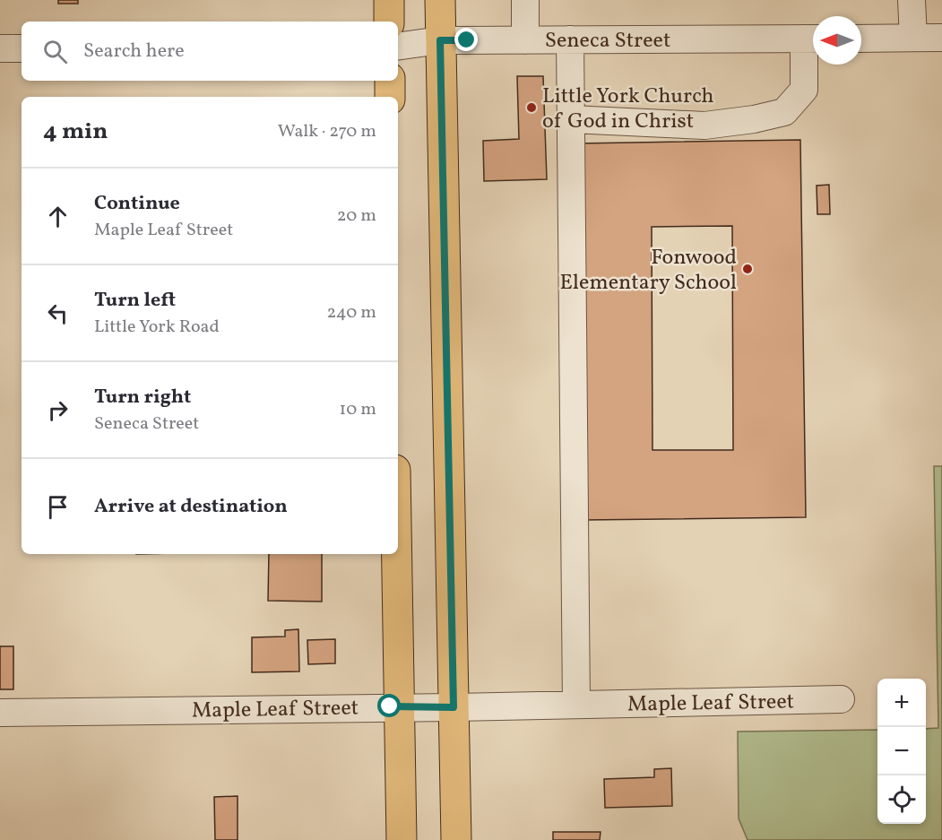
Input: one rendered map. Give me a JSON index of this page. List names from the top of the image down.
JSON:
{
  "streets": {
    "street": ["Seneca Street", "Maple Leaf Street"]
  },
  "places": ["Little York Church of God in Christ", "Fonwood Elementary School"],
  "north": "left",
  "page": {
    "search": "Search here",
    "heading": ["4 min", "Walk · 270 m"],
    "list": [
      ["Continue", "Maple Leaf Street", "20 m"],
      ["Turn left", "Little York Road", "240 m"],
      ["Turn right", "Seneca Street", "10 m"],
      "Arrive at destination"
    ],
    "map_buttons": ["+", "−"]
  }
}
